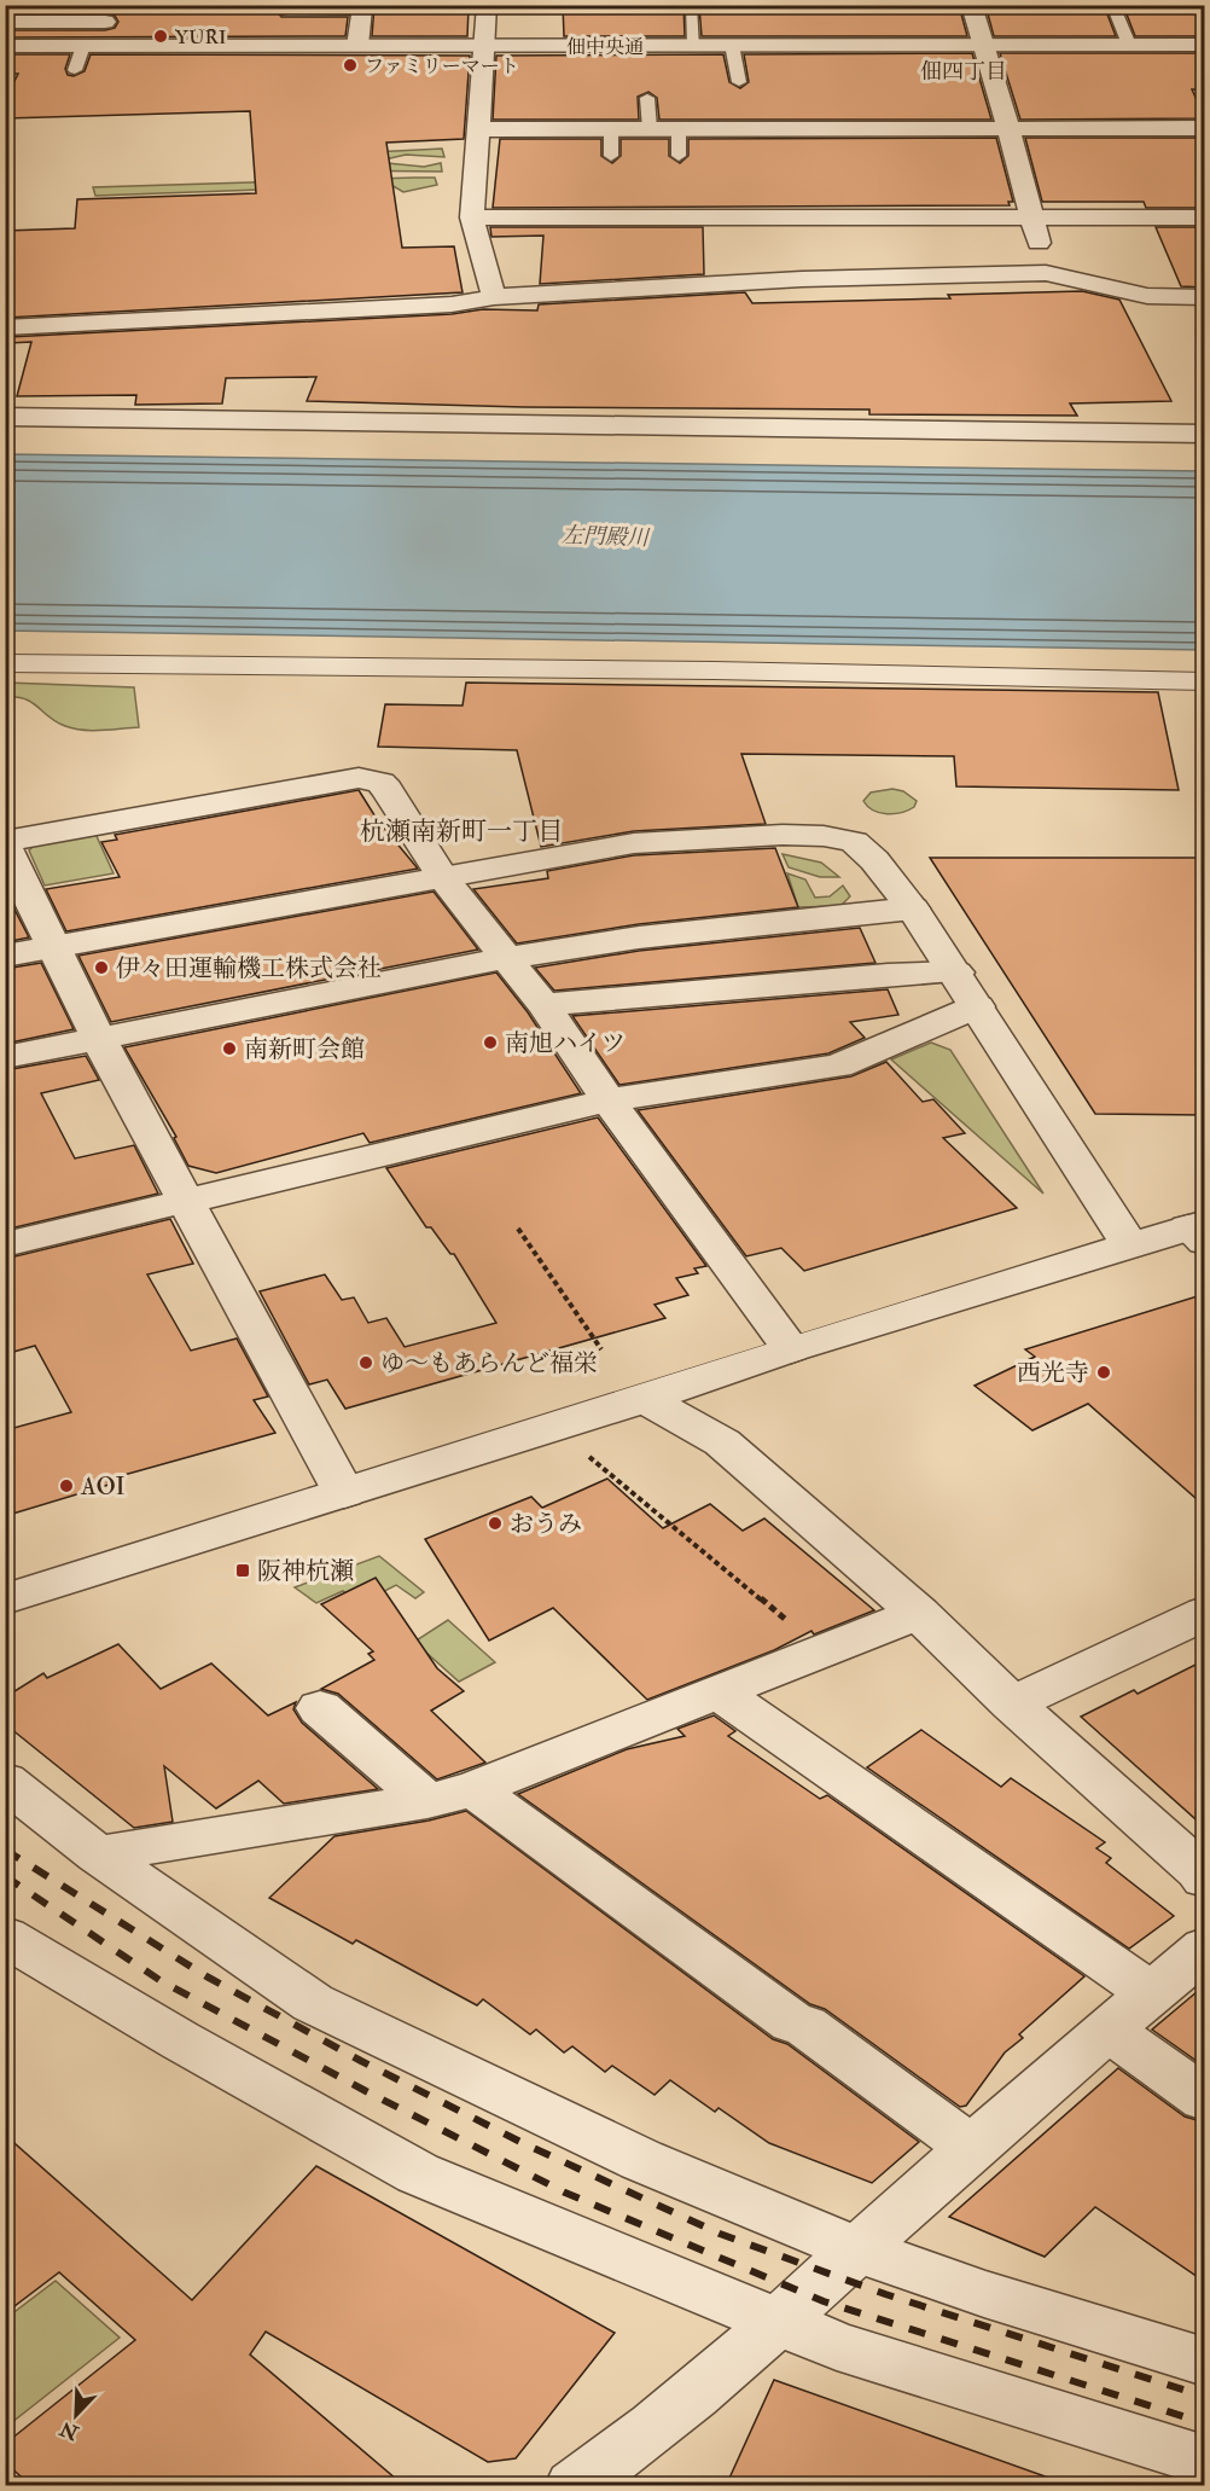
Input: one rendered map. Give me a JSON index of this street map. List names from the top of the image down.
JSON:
{
  "streets": {
    "street": ["佃中央通"]
  },
  "districts": ["佃四丁目", "杭瀬南新町一丁目"],
  "water": ["左門殿川"],
  "places": {
    "other": [
      "YURI",
      "ファミリーマート",
      "伊々田運輸機工株式会社",
      "南旭ハイツ",
      "南新町会館",
      "ゆ～もあらんど福栄",
      "西光寺",
      "AOI",
      "おうみ"
    ],
    "transit": ["阪神杭瀬"]
  },
  "north": "bottom left"
}
